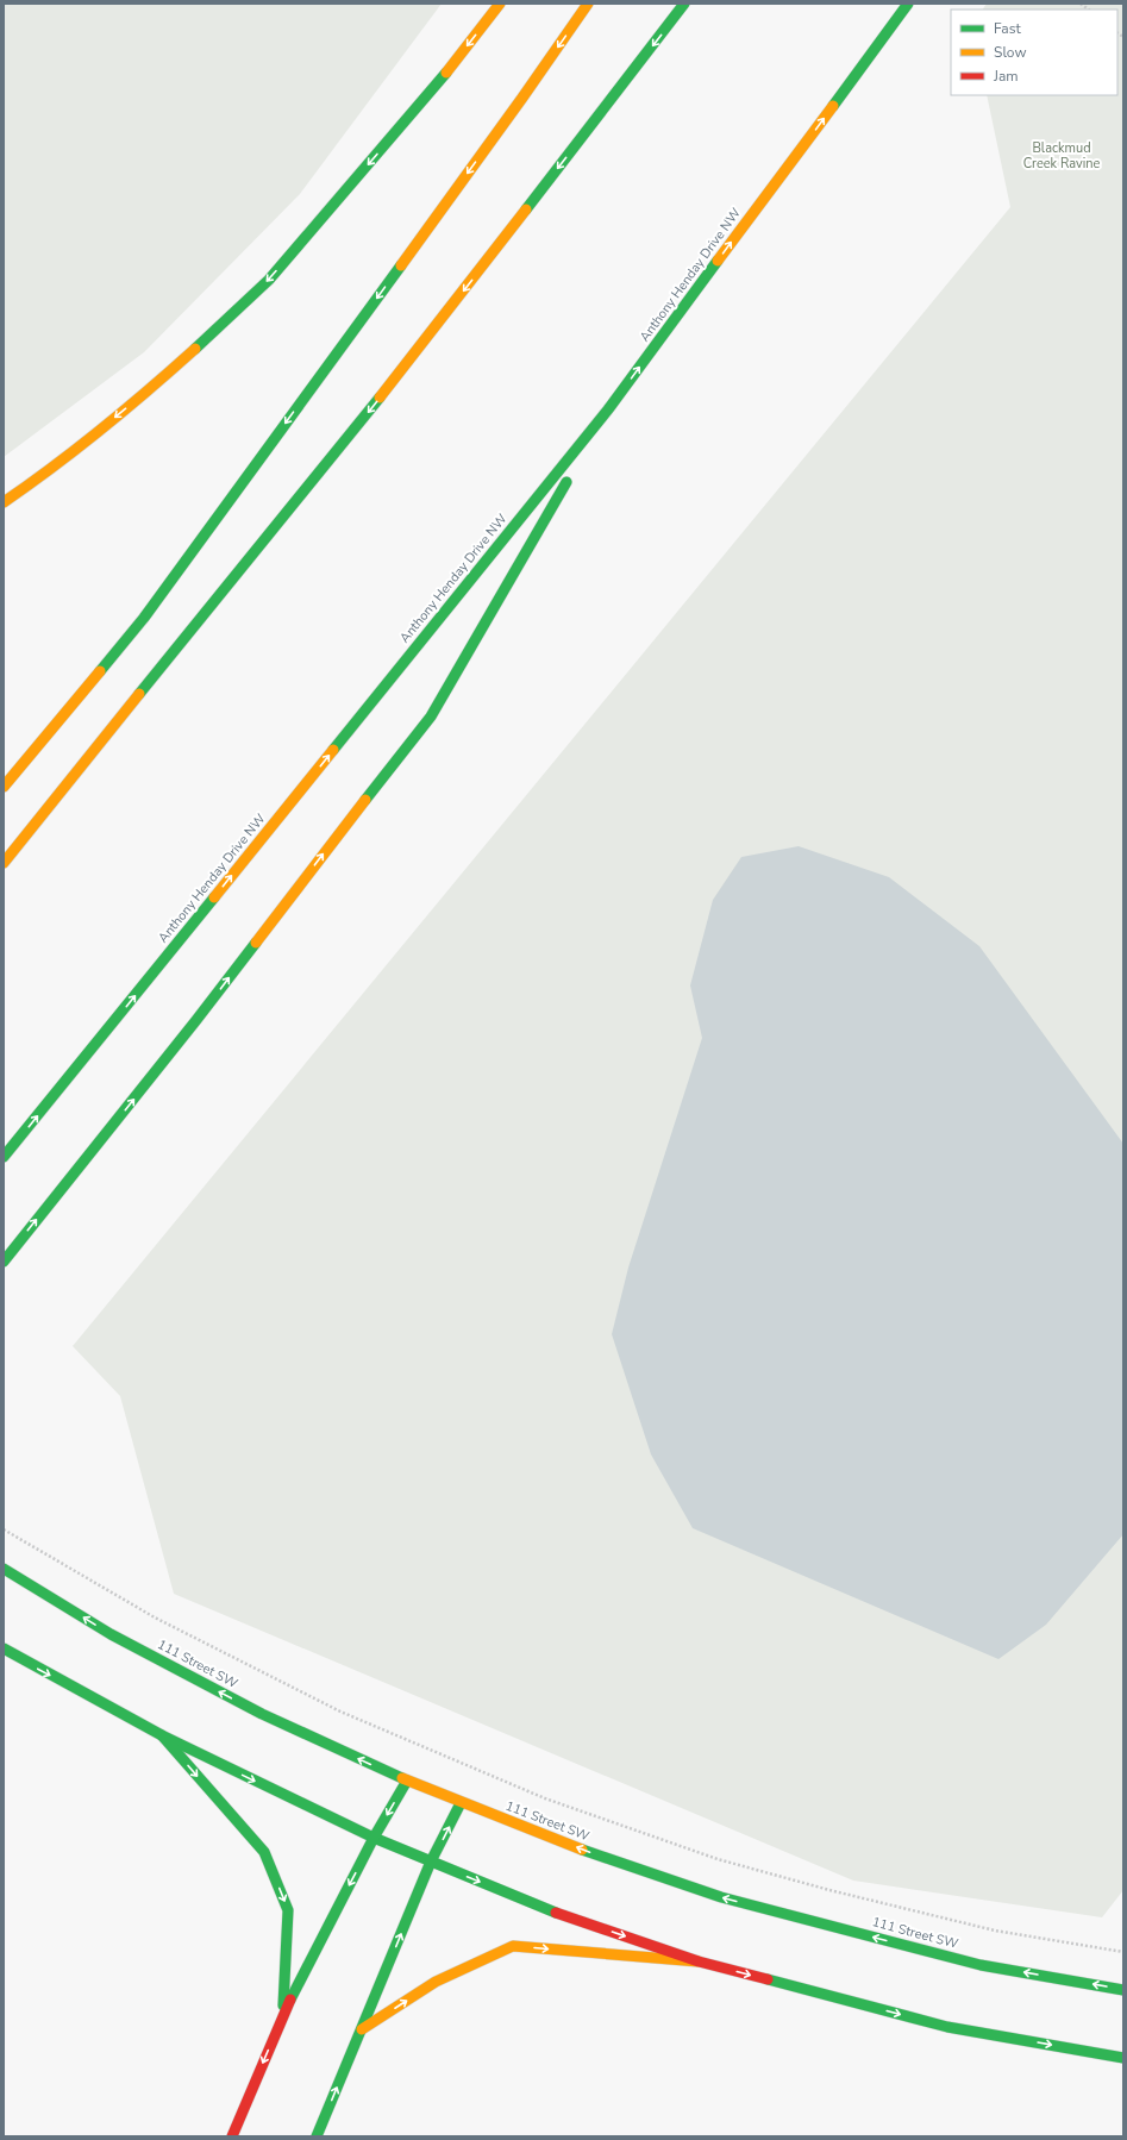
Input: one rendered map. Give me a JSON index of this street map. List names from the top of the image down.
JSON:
{
  "streets": {
    "main road": ["Anthony Henday Drive NW", "111 Street SW"]
  },
  "parks": ["Blackmud Creek Ravine"],
  "legend": ["Fast", "Slow", "Jam"]
}
